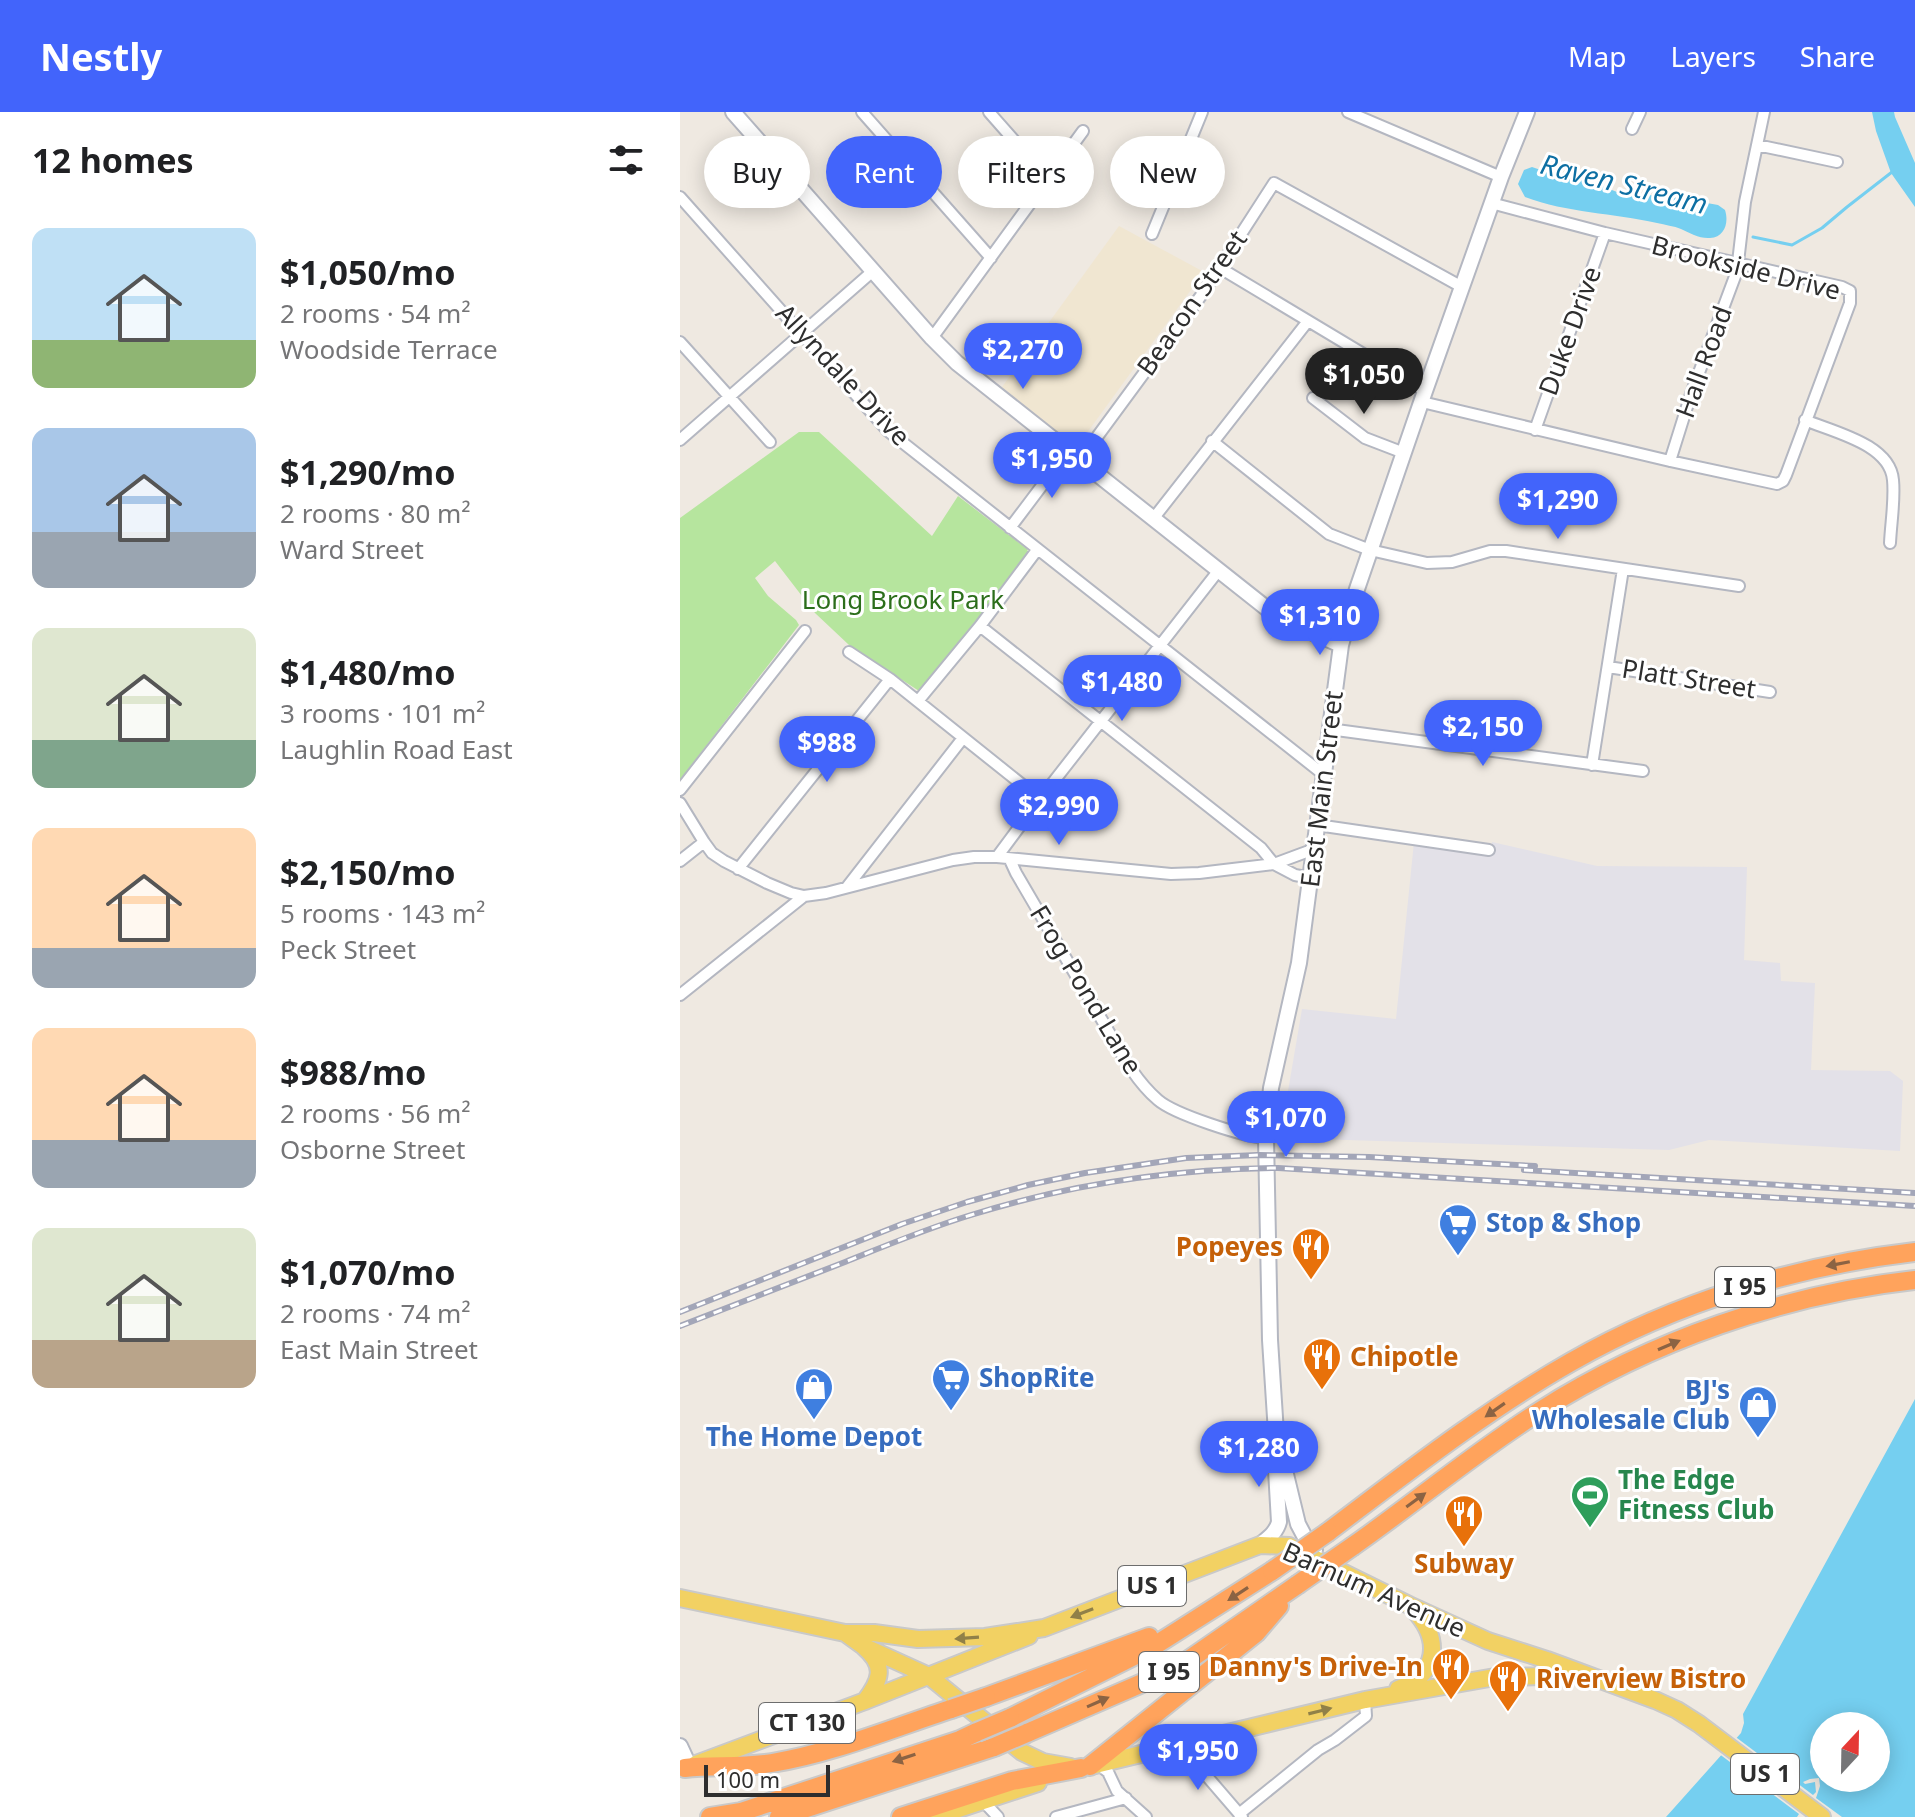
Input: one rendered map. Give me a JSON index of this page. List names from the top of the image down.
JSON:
{
  "streets": {
    "highway": ["I 95"],
    "main road": [
      "East Main Street",
      "US 1",
      "Barnum Avenue",
      "CT 130"
    ],
    "street": [
      "Brookside Drive",
      "Beacon Street",
      "Duke Drive",
      "Hall Road",
      "Allyndale Drive",
      "Platt Street",
      "Frog Pond Lane"
    ]
  },
  "crossings": [
    ["Brookside Drive", "Duke Drive"],
    ["Brookside Drive", "Hall Road"],
    ["Brookside Drive", "East Main Street"],
    ["Beacon Street", "Allyndale Drive"],
    ["Beacon Street", "East Main Street"],
    ["Allyndale Drive", "East Main Street"],
    ["East Main Street", "Frog Pond Lane"],
    ["East Main Street", "Barnum Avenue"],
    ["US 1", "Barnum Avenue"],
    ["Barnum Avenue", "CT 130"]
  ],
  "water": ["Raven Stream"],
  "parks": ["Long Brook Park"],
  "places": {
    "supermarket": ["Stop & Shop", "ShopRite"],
    "restaurant": [
      "Popeyes",
      "Chipotle",
      "Subway",
      "Danny's Drive-In",
      "Riverview Bistro"
    ],
    "shop": ["The Home Depot", "BJ's Wholesale Club"],
    "sports": ["The Edge Fitness Club"]
  },
  "scale_bar": "100 m",
  "north": "top",
  "page": {
    "header": "Nestly",
    "nav": ["Map", "Layers", "Share"],
    "heading": "12 homes",
    "chip": [
      "Buy",
      "Rent",
      "Filters",
      "New"
    ],
    "list": [
      {
        "name": "$1,050/mo",
        "note": "2 rooms · 54 m² · Woodside Terrace"
      },
      {
        "name": "$1,290/mo",
        "note": "2 rooms · 80 m² · Ward Street"
      },
      {
        "name": "$1,480/mo",
        "note": "3 rooms · 101 m² · Laughlin Road East"
      },
      {
        "name": "$2,150/mo",
        "note": "5 rooms · 143 m² · Peck Street"
      },
      {
        "name": "$988/mo",
        "note": "2 rooms · 56 m² · Osborne Street"
      },
      {
        "name": "$1,070/mo",
        "note": "2 rooms · 74 m² · East Main Street"
      }
    ],
    "price": [
      "$2,270",
      "$1,050",
      "$1,950",
      "$1,290",
      "$1,310",
      "$1,480",
      "$2,150",
      "$988",
      "$2,990",
      "$1,070",
      "$1,280",
      "$1,950"
    ],
    "scale": "100 m"
  }
}
